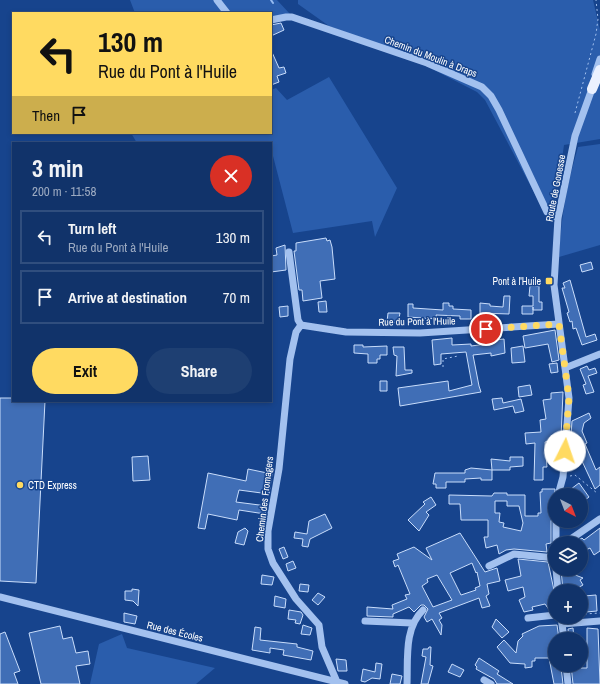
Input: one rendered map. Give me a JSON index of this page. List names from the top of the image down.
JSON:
{
  "streets": {
    "street": [
      "Chemin du Moulin à Draps",
      "Route de Gonesse",
      "Rue du Pont à l'Huile",
      "Chemin des Fromagers",
      "Rue des Écoles"
    ]
  },
  "crossings": [
    ["Chemin du Moulin à Draps", "Route de Gonesse"],
    ["Route de Gonesse", "Rue du Pont à l'Huile"],
    ["Rue du Pont à l'Huile", "Chemin des Fromagers"],
    ["Chemin des Fromagers", "Rue des Écoles"]
  ],
  "places": {
    "transit": ["Pont à l'Huile"],
    "other": ["CTD Express"]
  },
  "north": "bottom right",
  "page": {
    "turn": ["130 m", "Rue du Pont à l'Huile"],
    "then": "Then",
    "heading": ["3 min", "200 m · 11:58"],
    "list": [
      {
        "name": "Turn left",
        "note": "Rue du Pont à l'Huile",
        "value": "130 m"
      },
      {
        "name": "Arrive at destination",
        "value": "70 m"
      }
    ],
    "buttons": ["Exit", "Share"],
    "map_buttons": ["+", "−"]
  }
}
